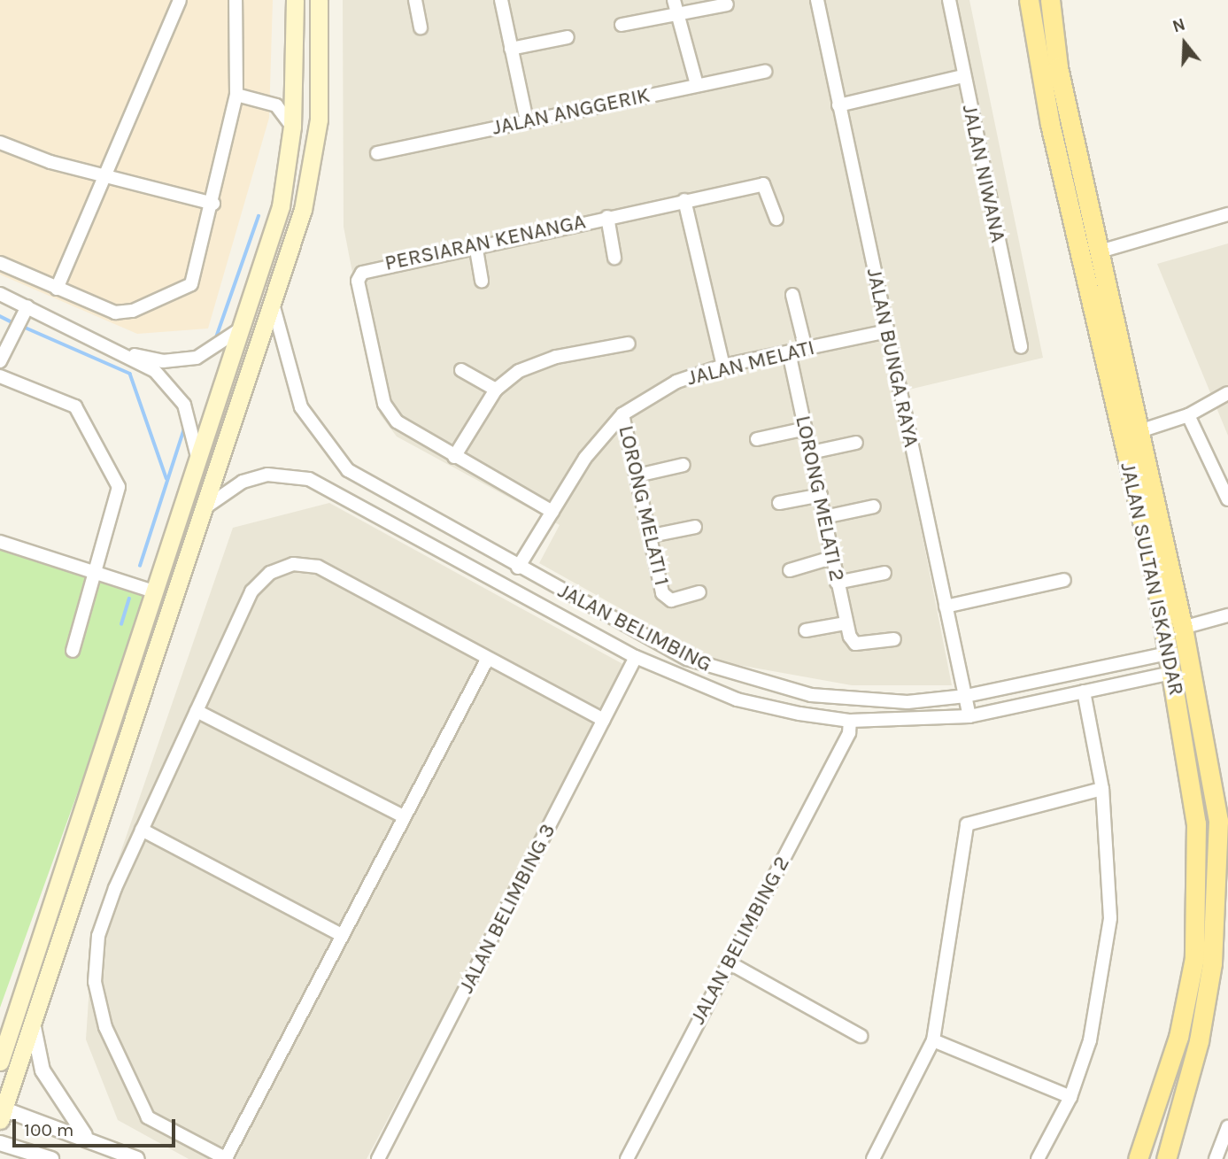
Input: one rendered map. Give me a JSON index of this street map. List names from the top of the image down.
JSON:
{
  "streets": {
    "main road": ["JALAN SULTAN ISKANDAR"],
    "street": [
      "JALAN ANGGERIK",
      "JALAN NIWANA",
      "PERSIARAN KENANGA",
      "JALAN BUNGA RAYA",
      "JALAN MELATI",
      "LORONG MELATI 2",
      "LORONG MELATI 1",
      "JALAN BELIMBING",
      "JALAN BELIMBING 3",
      "JALAN BELIMBING 2"
    ]
  },
  "crossings": [
    ["PERSIARAN KENANGA", "JALAN MELATI"],
    ["JALAN BUNGA RAYA", "JALAN MELATI"],
    ["JALAN BUNGA RAYA", "JALAN BELIMBING"],
    ["JALAN MELATI", "LORONG MELATI 2"],
    ["JALAN MELATI", "LORONG MELATI 1"],
    ["JALAN MELATI", "JALAN BELIMBING"],
    ["JALAN SULTAN ISKANDAR", "JALAN BELIMBING"],
    ["JALAN BELIMBING", "JALAN BELIMBING 3"],
    ["JALAN BELIMBING", "JALAN BELIMBING 2"]
  ],
  "scale_bar": "100 m",
  "north": "top"
}
